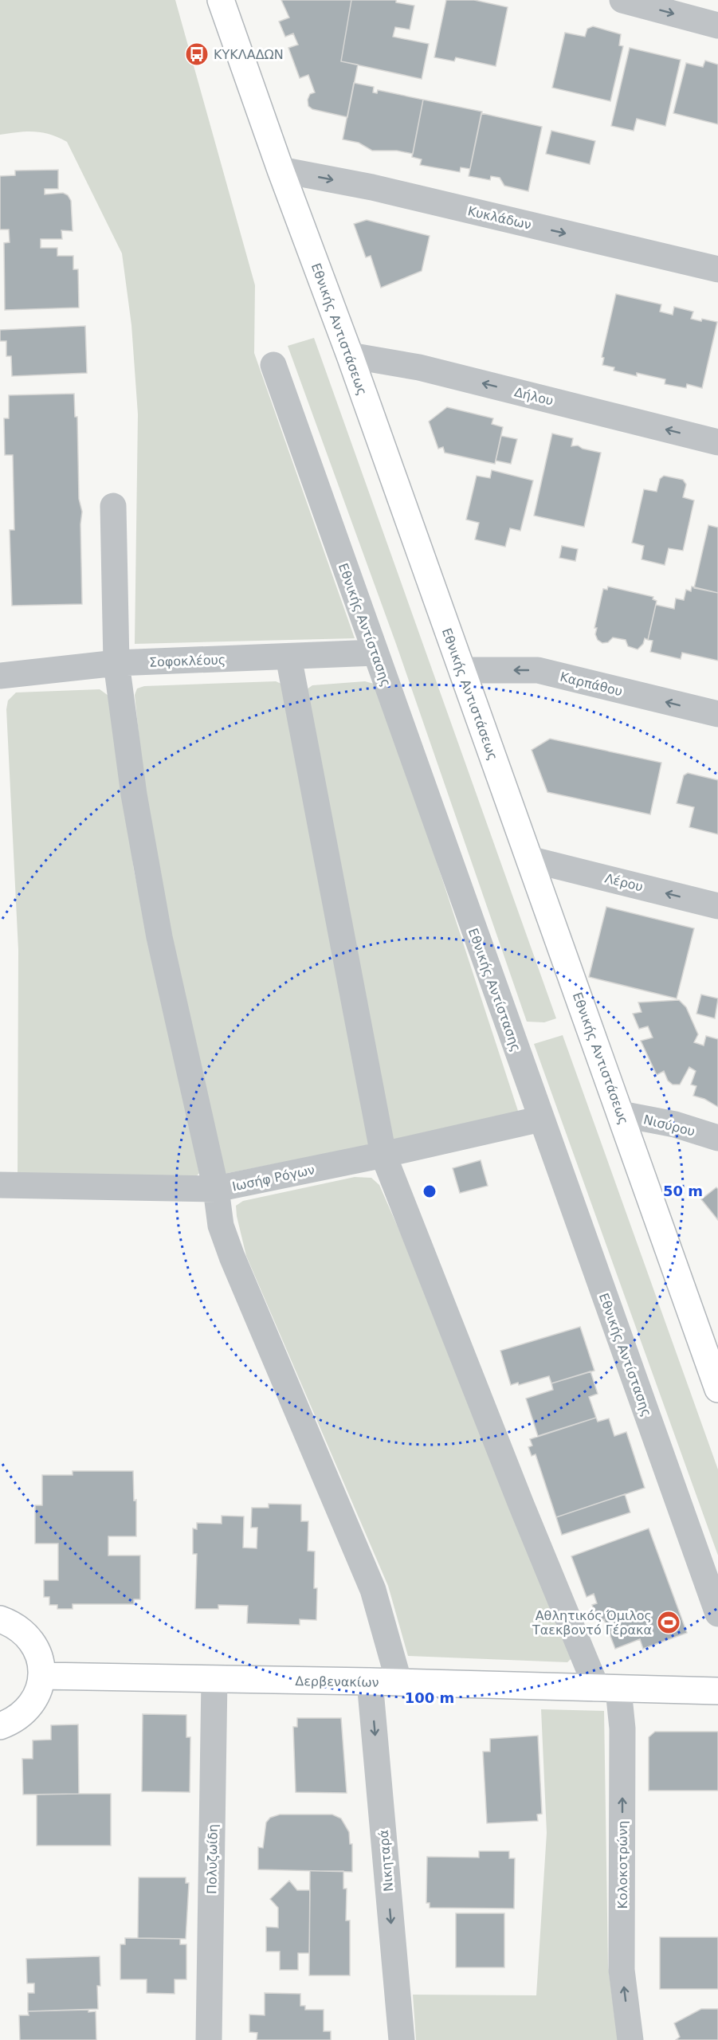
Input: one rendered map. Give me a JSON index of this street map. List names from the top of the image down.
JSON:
{
  "streets": {
    "street": [
      "Κυκλάδων",
      "Εθνικής Αντιστάσεως",
      "Δήλου",
      "Εθνικής Αντίστασης",
      "Σοφοκλέους",
      "Καρπάθου",
      "Λέρου",
      "Νισύρου",
      "Ιωσήφ Ρόγων",
      "Δερβενακίων",
      "Πολυζωίδη",
      "Νικηταρά",
      "Κολοκοτρώνη"
    ]
  },
  "crossings": [
    ["Κυκλάδων", "Εθνικής Αντιστάσεως"],
    ["Εθνικής Αντιστάσεως", "Δήλου"],
    ["Εθνικής Αντιστάσεως", "Καρπάθου"],
    ["Εθνικής Αντιστάσεως", "Λέρου"],
    ["Εθνικής Αντιστάσεως", "Νισύρου"],
    ["Εθνικής Αντίστασης", "Σοφοκλέους"],
    ["Εθνικής Αντίστασης", "Ιωσήφ Ρόγων"],
    ["Σοφοκλέους", "Κολοκοτρώνη"],
    ["Ιωσήφ Ρόγων", "Κολοκοτρώνη"],
    ["Δερβενακίων", "Πολυζωίδη"],
    ["Δερβενακίων", "Νικηταρά"],
    ["Δερβενακίων", "Κολοκοτρώνη"]
  ],
  "one_way": [
    "Κυκλάδων",
    "Δήλου",
    "Καρπάθου",
    "Λέρου",
    "Νικηταρά"
  ],
  "places": {
    "bus stop": ["ΚΥΚΛΑΔΩΝ"],
    "sports": ["Αθλητικός Όμιλος Ταεκβοντό Γέρακα"]
  },
  "rings": ["50 m", "100 m"]
}
